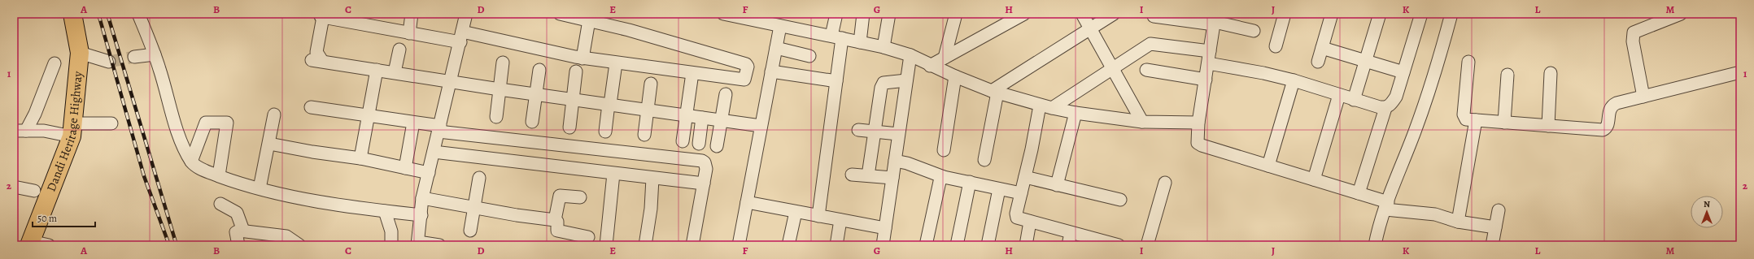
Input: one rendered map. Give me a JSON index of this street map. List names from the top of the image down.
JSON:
{
  "streets": {
    "highway": ["Dandi Heritage Highway"]
  },
  "scale_bar": "50 m",
  "north": "top",
  "grid": {
    "columns": [
      "A",
      "B",
      "C",
      "D",
      "E",
      "F",
      "G",
      "H",
      "I",
      "J",
      "K",
      "L",
      "M"
    ],
    "rows": ["1", "2"]
  }
}
